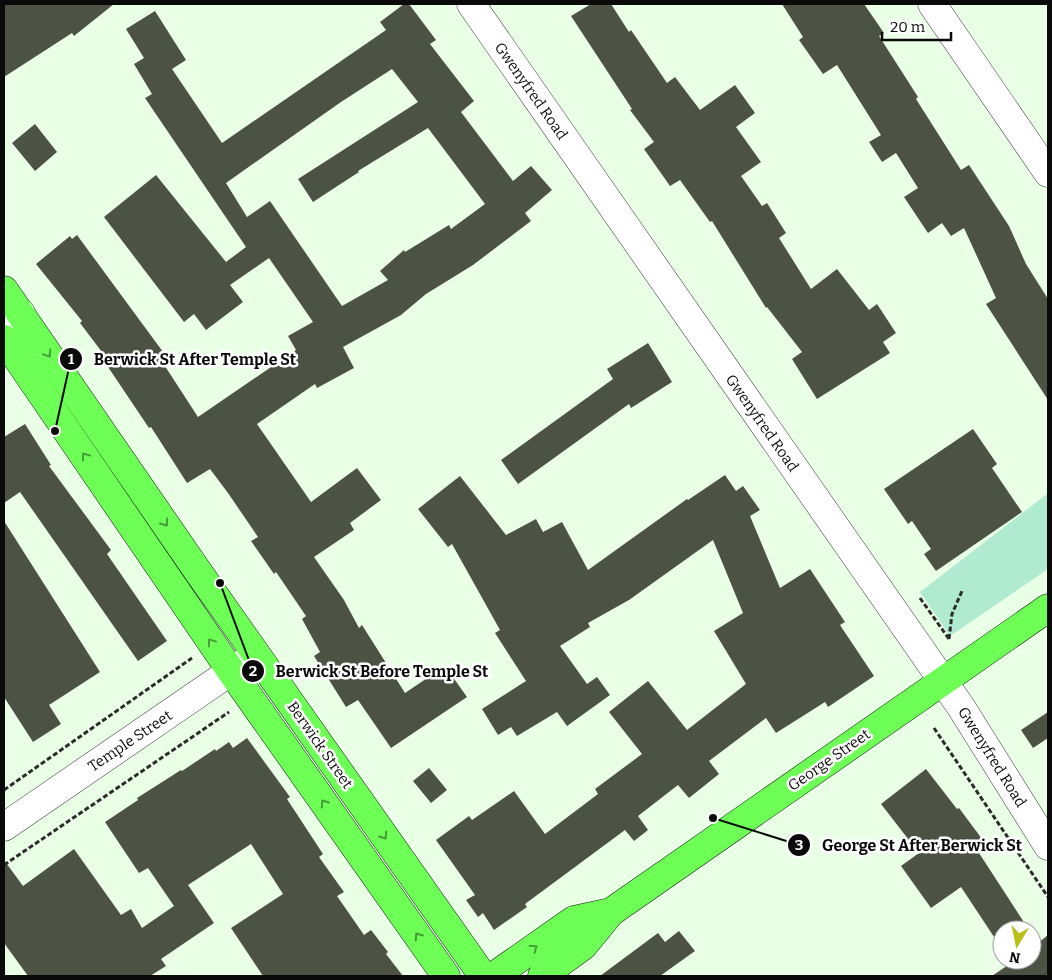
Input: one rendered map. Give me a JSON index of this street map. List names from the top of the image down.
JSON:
{
  "streets": {
    "main road": ["Berwick Street", "George Street"],
    "street": ["Gwenyfred Road", "Temple Street"]
  },
  "crossings": [
    ["Gwenyfred Road", "George Street"],
    ["Temple Street", "Berwick Street"]
  ],
  "places": ["Berwick St After Temple St", "Berwick St Before Temple St", "George St After Berwick St"],
  "scale_bar": "20 m",
  "north": "bottom"
}
